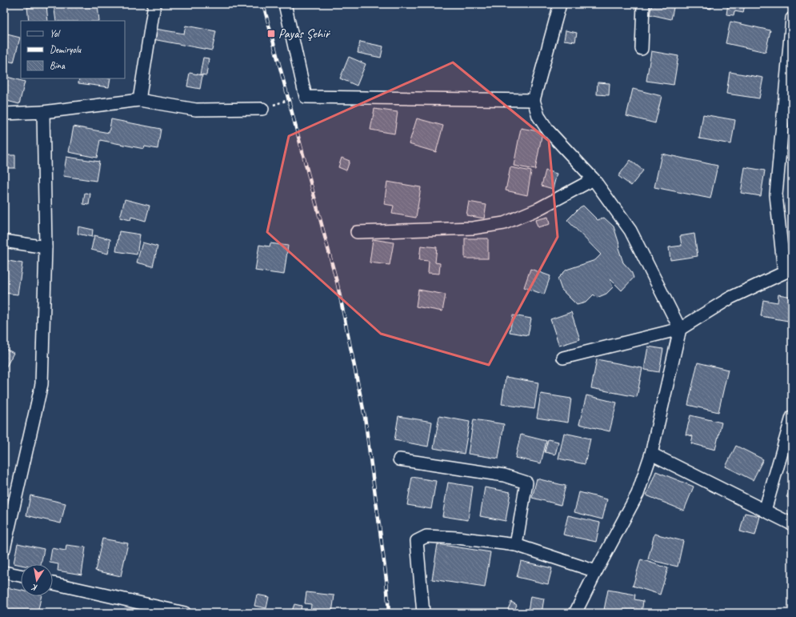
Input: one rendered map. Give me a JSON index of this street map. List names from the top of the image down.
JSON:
{
  "places": {
    "transit": ["Payas Şehi̇r"]
  },
  "legend": ["Yol", "Demiryolu", "Bina"],
  "north": "bottom"
}
